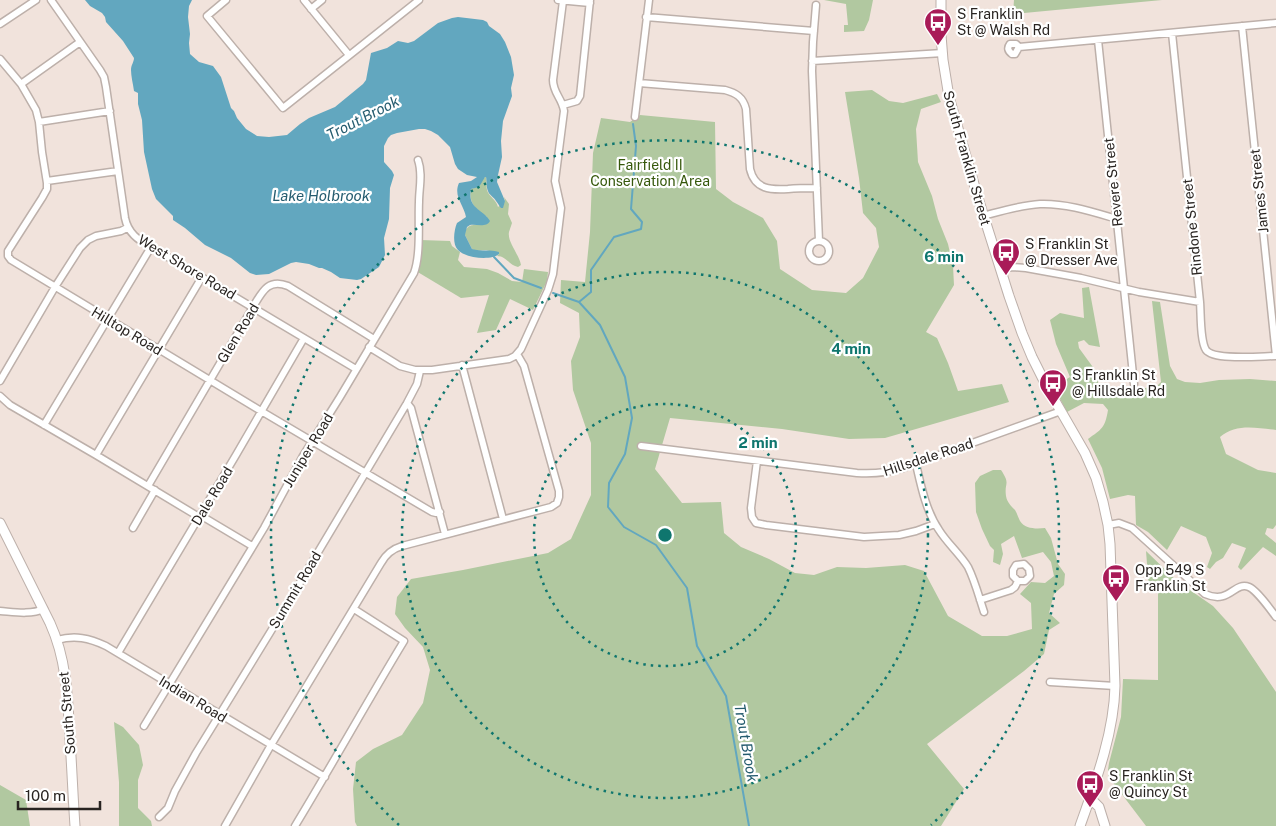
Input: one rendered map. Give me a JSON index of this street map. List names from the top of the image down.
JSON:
{
  "streets": {
    "main road": ["South Franklin Street", "South Street"],
    "street": [
      "Revere Street",
      "James Street",
      "Rindone Street",
      "West Shore Road",
      "Hilltop Road",
      "Glen Road",
      "Juniper Road",
      "Hillsdale Road",
      "Dale Road",
      "Summit Road",
      "Indian Road"
    ]
  },
  "crossings": [
    ["South Franklin Street", "Hillsdale Road"],
    ["James Street", "Rindone Street"],
    ["West Shore Road", "Glen Road"],
    ["West Shore Road", "Juniper Road"],
    ["West Shore Road", "Dale Road"],
    ["Hilltop Road", "Glen Road"],
    ["Hilltop Road", "Juniper Road"],
    ["Hilltop Road", "Dale Road"],
    ["Hilltop Road", "Summit Road"],
    ["Glen Road", "Juniper Road"],
    ["Juniper Road", "Indian Road"],
    ["Dale Road", "Indian Road"],
    ["Summit Road", "Indian Road"],
    ["Indian Road", "South Street"]
  ],
  "water": ["Trout Brook", "Lake Holbrook"],
  "parks": ["Fairfield II Conservation Area"],
  "places": {
    "bus stop": [
      "S Franklin St @ Walsh Rd",
      "S Franklin St @ Dresser Ave",
      "S Franklin St @ Hillsdale Rd",
      "Opp 549 S Franklin St",
      "S Franklin St @ Quincy St"
    ]
  },
  "scale_bar": "100 m",
  "rings": ["6 min", "4 min", "2 min"]
}
